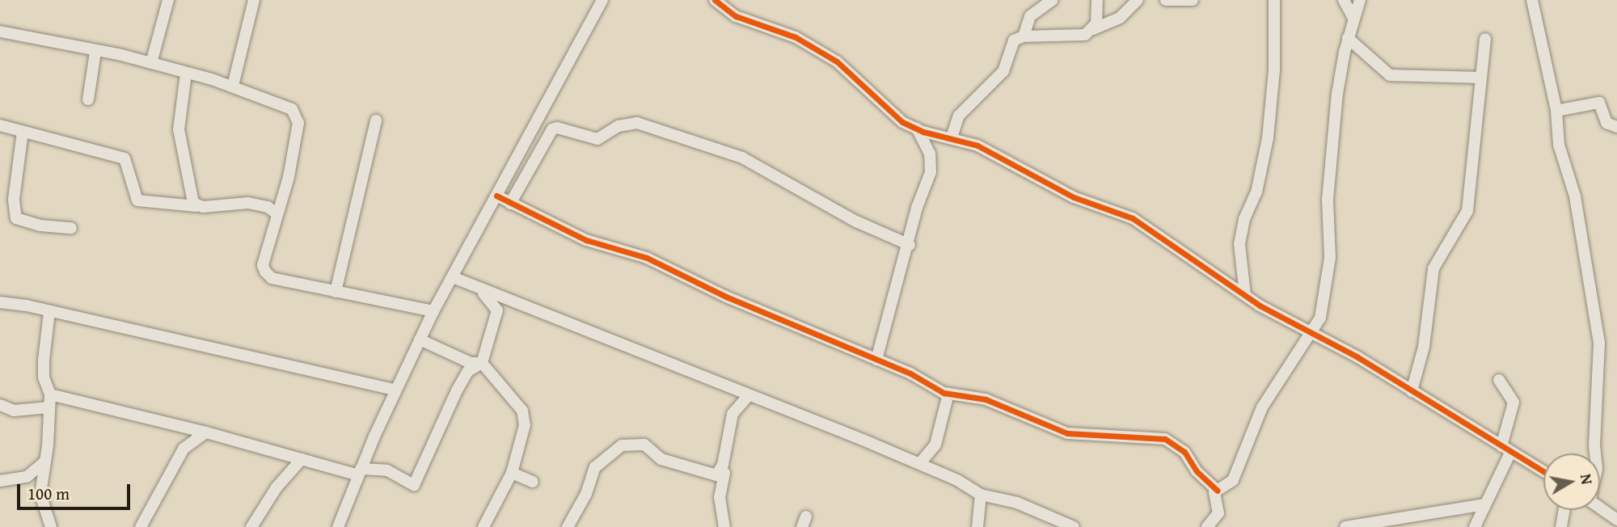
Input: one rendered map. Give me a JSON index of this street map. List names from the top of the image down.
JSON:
{
  "scale_bar": "100 m",
  "north": "right"
}
